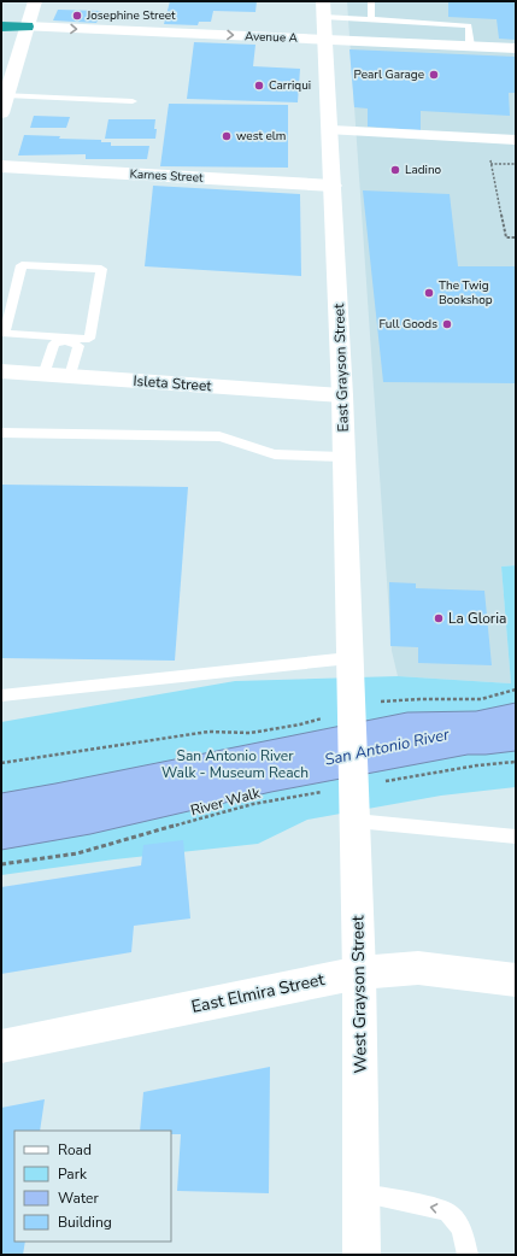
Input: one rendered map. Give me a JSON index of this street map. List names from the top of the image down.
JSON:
{
  "streets": {
    "street": [
      "Avenue A",
      "Karnes Street",
      "East Grayson Street",
      "Isleta Street",
      "East Elmira Street",
      "West Grayson Street"
    ],
    "path": ["River Walk"]
  },
  "crossings": [
    ["Avenue A", "East Grayson Street"],
    ["Karnes Street", "East Grayson Street"],
    ["East Grayson Street", "Isleta Street"],
    ["East Grayson Street", "West Grayson Street"],
    ["East Elmira Street", "West Grayson Street"]
  ],
  "one_way": ["Avenue A"],
  "water": ["San Antonio River"],
  "parks": ["San Antonio River Walk - Museum Reach"],
  "places": [
    "Josephine Street",
    "Pearl Garage",
    "Carriqui",
    "west elm",
    "Ladino",
    "The Twig Bookshop",
    "Full Goods",
    "La Gloria"
  ],
  "legend": [
    "Road",
    "Park",
    "Water",
    "Building"
  ]
}
